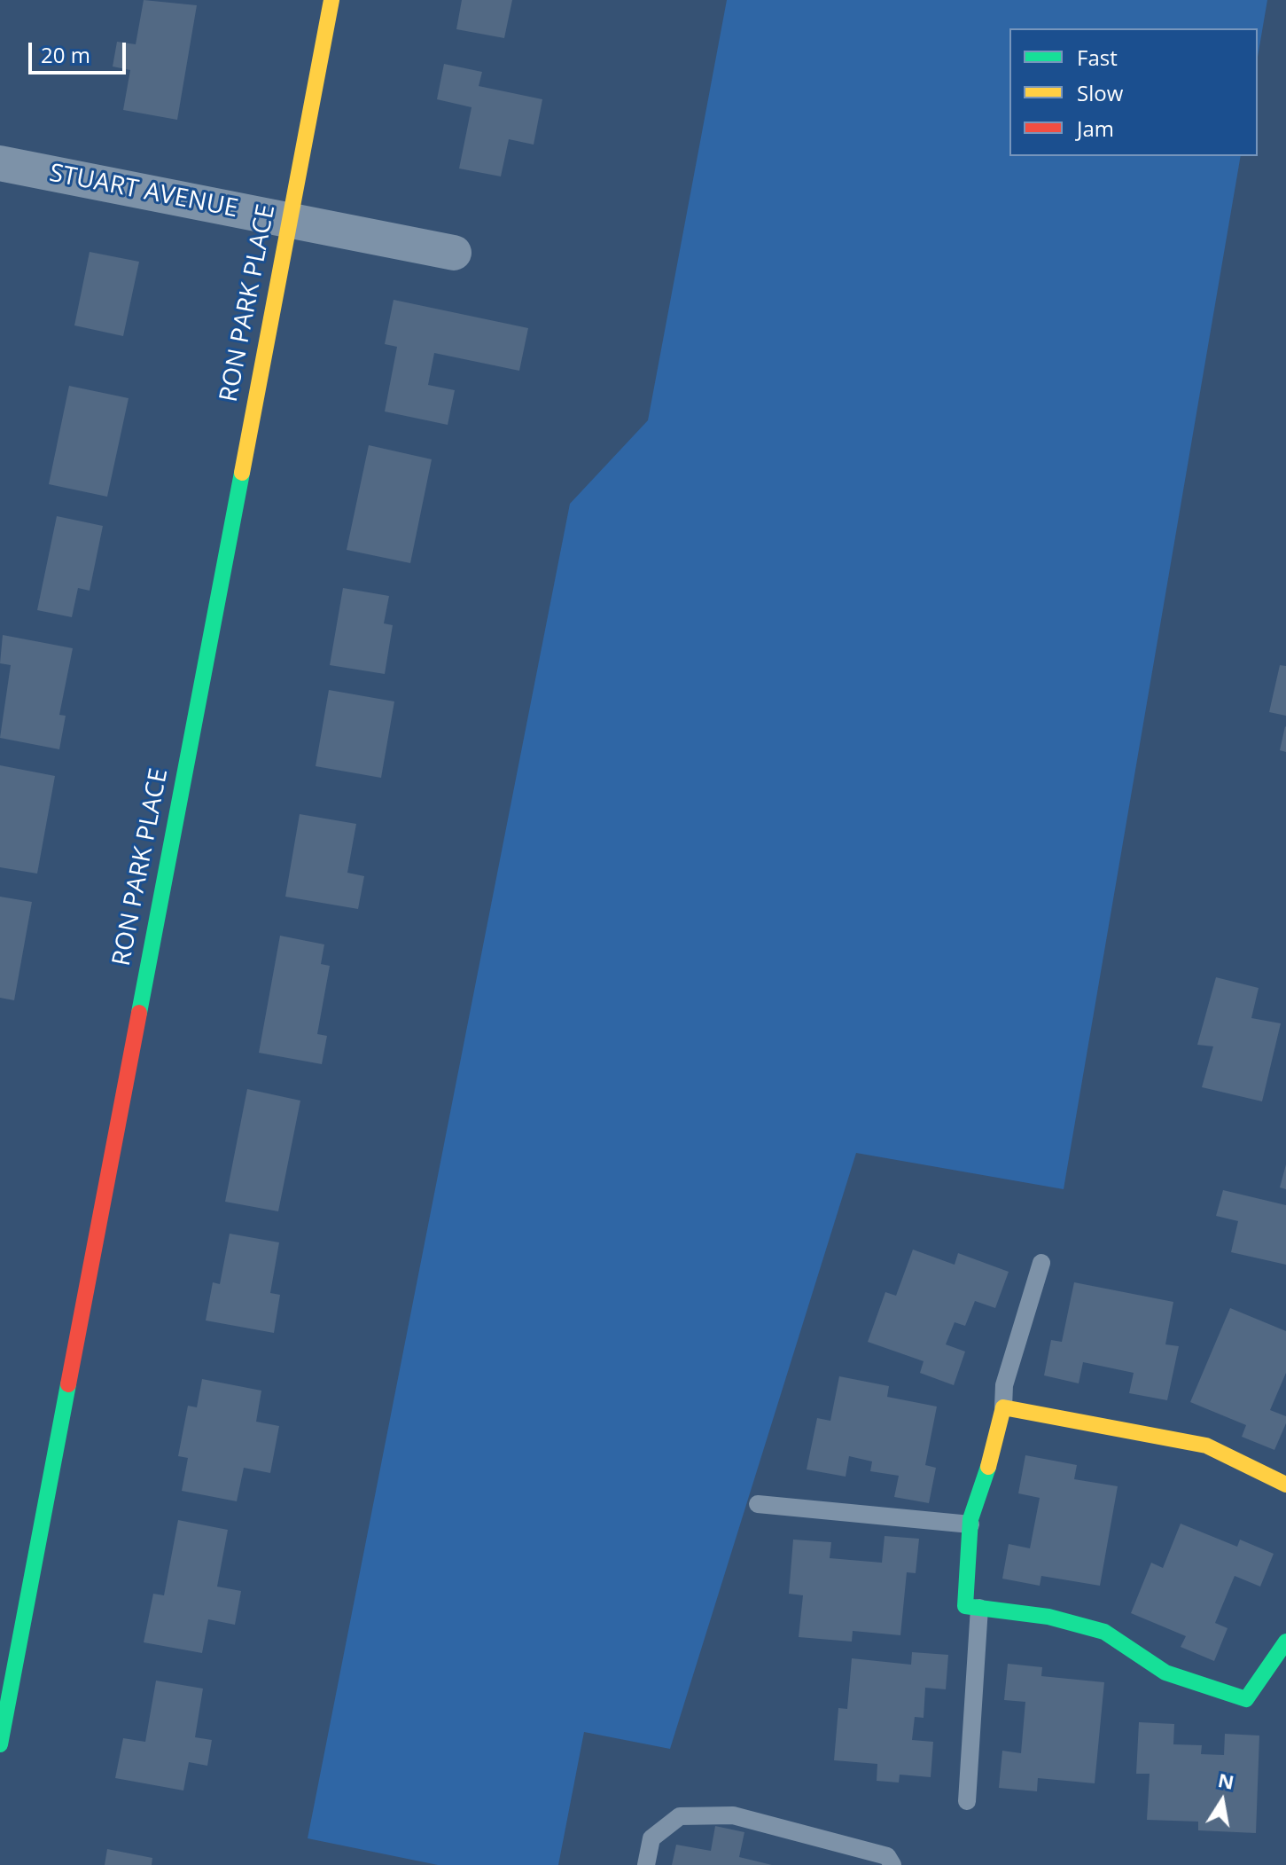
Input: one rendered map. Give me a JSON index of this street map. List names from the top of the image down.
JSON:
{
  "streets": {
    "street": ["STUART AVENUE", "RON PARK PLACE"]
  },
  "crossings": [
    ["STUART AVENUE", "RON PARK PLACE"]
  ],
  "legend": ["Fast", "Slow", "Jam"],
  "scale_bar": "20 m",
  "north": "top"
}
